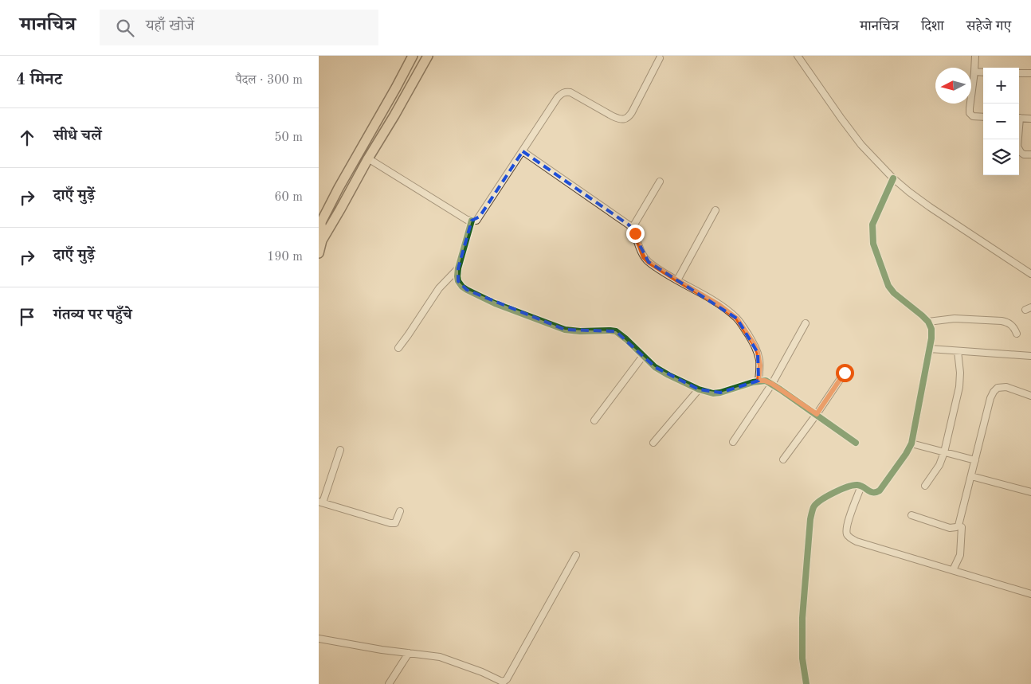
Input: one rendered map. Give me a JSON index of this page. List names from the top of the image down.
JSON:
{
  "north": "left",
  "page": {
    "header": "मानचित्र",
    "search": "यहाँ खोजें",
    "nav": ["मानचित्र", "दिशा", "सहेजे गए"],
    "heading": ["4 मिनट", "पैदल · 300 m"],
    "map_buttons": ["+", "−"],
    "list": [
      ["सीधे चलें", "50 m"],
      ["दाएँ मुड़ें", "60 m"],
      ["दाएँ मुड़ें", "190 m"],
      "गंतव्य पर पहुँचे"
    ]
  }
}
